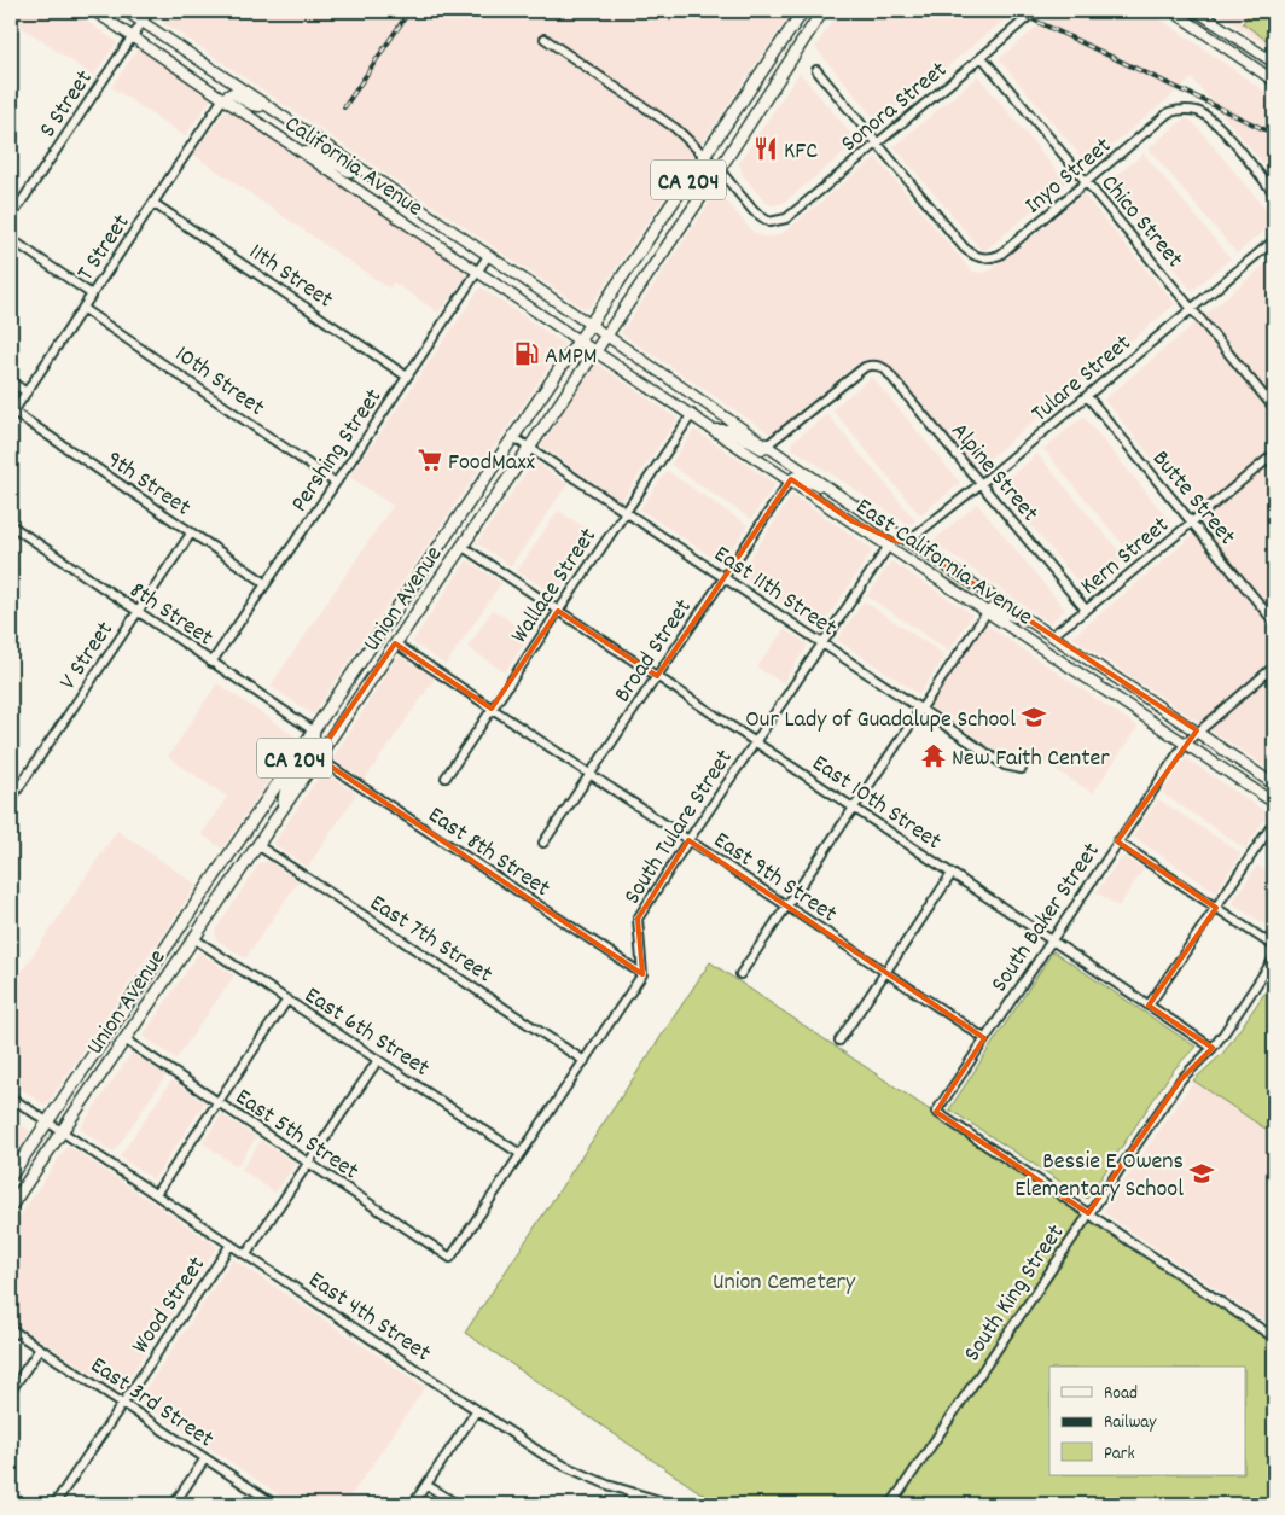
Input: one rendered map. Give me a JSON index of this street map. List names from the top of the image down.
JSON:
{
  "streets": {
    "highway": ["CA 204", "Union Avenue"],
    "main road": ["California Avenue", "East California Avenue"],
    "street": [
      "S Street",
      "Sonora Street",
      "Inyo Street",
      "Chico Street",
      "T Street",
      "11th Street",
      "Tulare Street",
      "10th Street",
      "Pershing Street",
      "Alpine Street",
      "9th Street",
      "Butte Street",
      "Kern Street",
      "Wallace Street",
      "East 11th Street",
      "8th Street",
      "Broad Street",
      "V Street",
      "East 10th Street",
      "South Tulare Street",
      "East 8th Street",
      "East 9th Street",
      "South Baker Street",
      "East 7th Street",
      "East 6th Street",
      "East 5th Street",
      "South King Street",
      "Wood Street",
      "East 4th Street",
      "East 3rd Street"
    ]
  },
  "crossings": [
    ["S Street", "California Avenue"],
    ["Sonora Street", "Inyo Street"],
    ["Sonora Street", "Chico Street"],
    ["Sonora Street", "Union Avenue"],
    ["California Avenue", "T Street"],
    ["California Avenue", "Pershing Street"],
    ["California Avenue", "East California Avenue"],
    ["California Avenue", "Union Avenue"],
    ["Inyo Street", "Chico Street"],
    ["Chico Street", "Tulare Street"],
    ["T Street", "11th Street"],
    ["T Street", "10th Street"],
    ["T Street", "9th Street"],
    ["11th Street", "Pershing Street"],
    ["Tulare Street", "Alpine Street"],
    ["Tulare Street", "Butte Street"],
    ["Tulare Street", "East California Avenue"],
    ["10th Street", "Pershing Street"],
    ["Pershing Street", "9th Street"],
    ["Pershing Street", "8th Street"],
    ["Alpine Street", "Kern Street"],
    ["Alpine Street", "East California Avenue"],
    ["9th Street", "V Street"],
    ["Butte Street", "Kern Street"],
    ["Kern Street", "East California Avenue"],
    ["East California Avenue", "Wallace Street"],
    ["East California Avenue", "Union Avenue"],
    ["East California Avenue", "Broad Street"],
    ["East California Avenue", "South Tulare Street"],
    ["East California Avenue", "South Baker Street"],
    ["Wallace Street", "East 11th Street"],
    ["Wallace Street", "East 10th Street"],
    ["Wallace Street", "East 9th Street"],
    ["East 11th Street", "Union Avenue"],
    ["East 11th Street", "Broad Street"],
    ["East 11th Street", "South Tulare Street"],
    ["Union Avenue", "8th Street"],
    ["Union Avenue", "East 10th Street"],
    ["Union Avenue", "East 8th Street"],
    ["Union Avenue", "East 9th Street"],
    ["Union Avenue", "East 7th Street"],
    ["Union Avenue", "East 6th Street"],
    ["Union Avenue", "East 5th Street"],
    ["Union Avenue", "East 4th Street"],
    ["8th Street", "V Street"],
    ["Broad Street", "East 10th Street"],
    ["Broad Street", "East 9th Street"],
    ["East 10th Street", "South Tulare Street"],
    ["East 10th Street", "South Baker Street"],
    ["East 10th Street", "South King Street"],
    ["South Tulare Street", "East 8th Street"],
    ["South Tulare Street", "East 9th Street"],
    ["East 9th Street", "South Baker Street"],
    ["South Baker Street", "South King Street"],
    ["East 6th Street", "East 5th Street"],
    ["Wood Street", "East 4th Street"],
    ["Wood Street", "East 3rd Street"]
  ],
  "parks": ["Union Cemetery"],
  "places": {
    "restaurant": ["KFC"],
    "fuel station": ["AMPM"],
    "supermarket": ["FoodMaxx"],
    "school or university": ["Our Lady of Guadalupe School", "Bessie E Owens Elementary School"],
    "temple": ["New Faith Center"]
  },
  "legend": ["Road", "Railway", "Park"]
}
